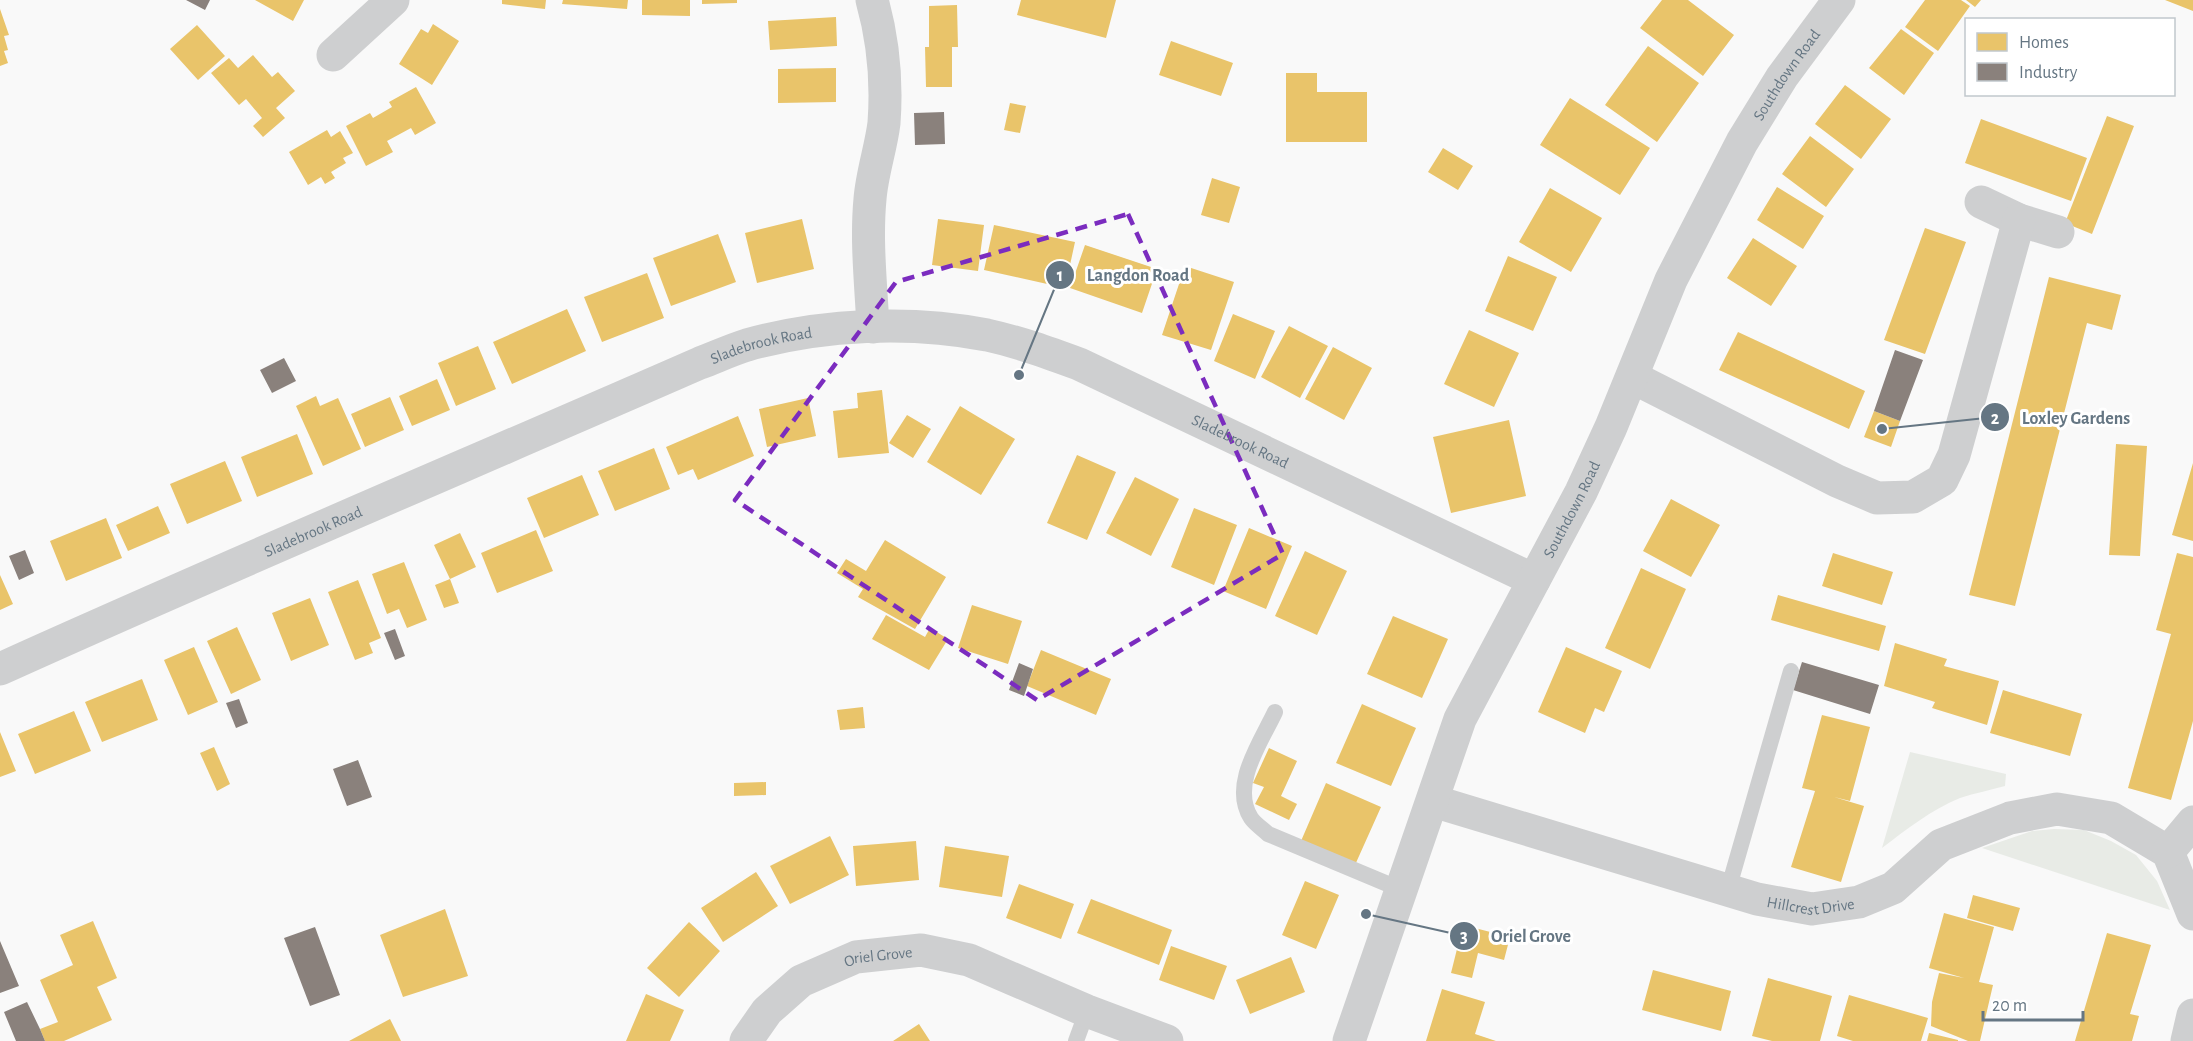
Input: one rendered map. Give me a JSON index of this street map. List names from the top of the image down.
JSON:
{
  "streets": {
    "street": [
      "Southdown Road",
      "Sladebrook Road",
      "Hillcrest Drive",
      "Oriel Grove"
    ]
  },
  "crossings": [
    ["Southdown Road", "Sladebrook Road"],
    ["Southdown Road", "Hillcrest Drive"]
  ],
  "places": ["Langdon Road", "Loxley Gardens", "Oriel Grove"],
  "legend": ["Homes", "Industry"],
  "scale_bar": "20 m"
}
